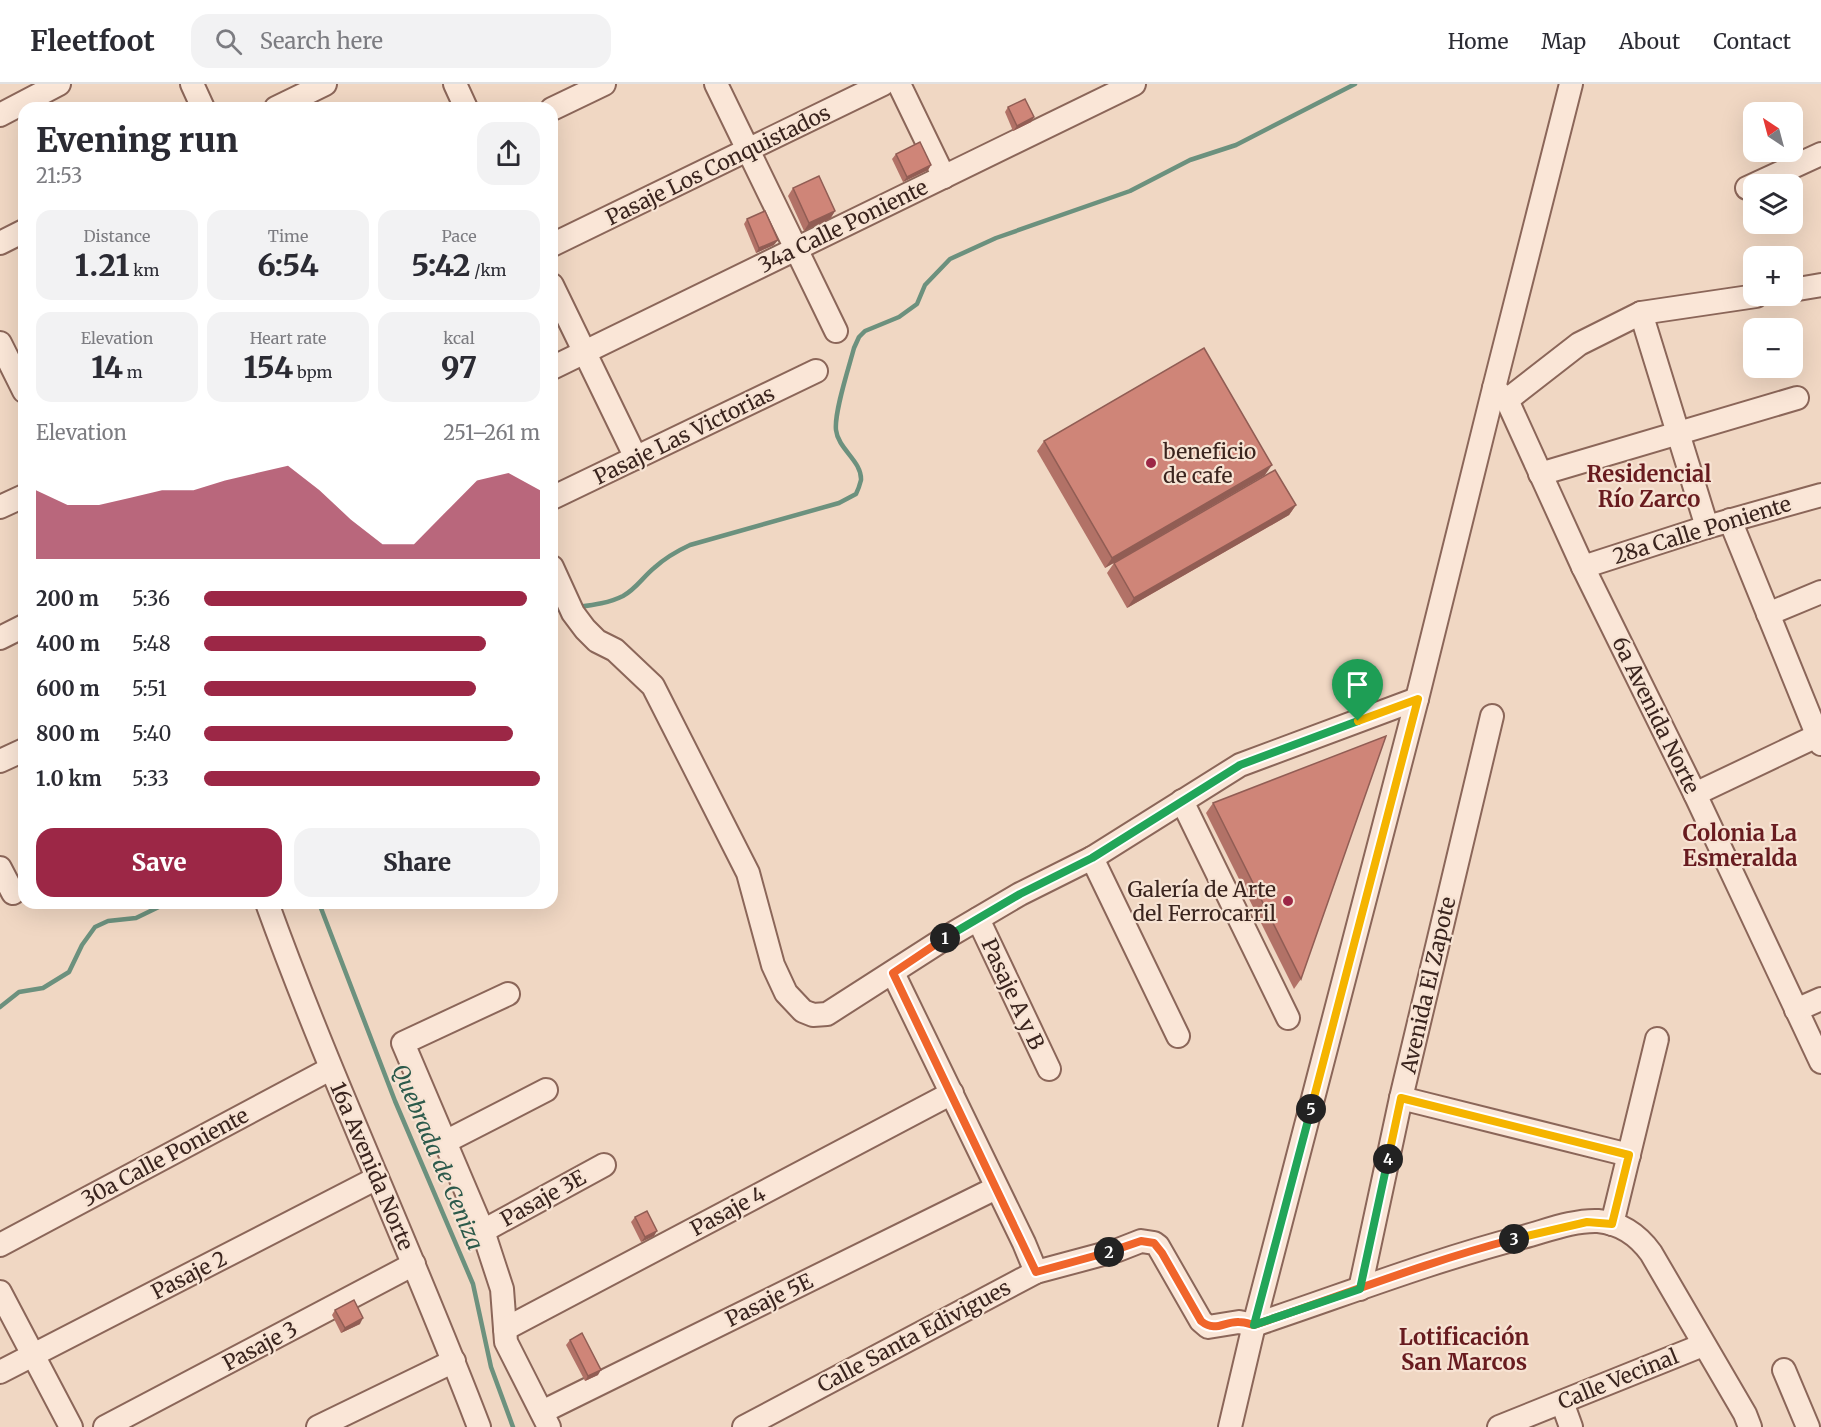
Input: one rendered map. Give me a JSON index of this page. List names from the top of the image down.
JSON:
{
  "streets": {
    "street": [
      "Pasaje Los Conquistados",
      "34a Calle Poniente",
      "Pasaje Las Victorias",
      "28a Calle Poniente",
      "6a Avenida Norte",
      "Avenida El Zapote",
      "Pasaje A y B",
      "30a Calle Poniente",
      "16a Avenida Norte",
      "Pasaje 3E",
      "Pasaje 4",
      "Pasaje 2",
      "Pasaje 5E",
      "Calle Santa Edivigues",
      "Pasaje 3",
      "Calle Vecinal"
    ]
  },
  "crossings": [
    ["28a Calle Poniente", "6a Avenida Norte"],
    ["30a Calle Poniente", "16a Avenida Norte"],
    ["16a Avenida Norte", "Pasaje 2"],
    ["16a Avenida Norte", "Pasaje 3"]
  ],
  "districts": ["Residencial Río Zarco", "Colonia La Esmeralda", "Lotificación San Marcos"],
  "water": ["Quebrada de Ceniza"],
  "places": ["beneficio de cafe", "Galería de Arte del Ferrocarril"],
  "north": "top left",
  "page": {
    "header": "Fleetfoot",
    "search": "Search here",
    "nav": [
      "Home",
      "Map",
      "About",
      "Contact"
    ],
    "map_buttons": ["+", "−"],
    "heading": ["Evening run", "21:53"],
    "stats": [
      ["Distance", "1.21 km"],
      ["Time", "6:54"],
      ["Pace", "5:42 /km"],
      ["Elevation", "14 m"],
      ["Heart rate", "154 bpm"],
      ["kcal", "97"]
    ],
    "chart": ["Elevation", "251–261 m"],
    "list": [
      {
        "name": "200 m",
        "note": "5:36"
      },
      {
        "name": "400 m",
        "note": "5:48"
      },
      {
        "name": "600 m",
        "note": "5:51"
      },
      {
        "name": "800 m",
        "note": "5:40"
      },
      {
        "name": "1.0 km",
        "note": "5:33"
      }
    ],
    "buttons": ["Save", "Share"],
    "pins": [
      "1",
      "5",
      "4",
      "3",
      "2"
    ]
  }
}
